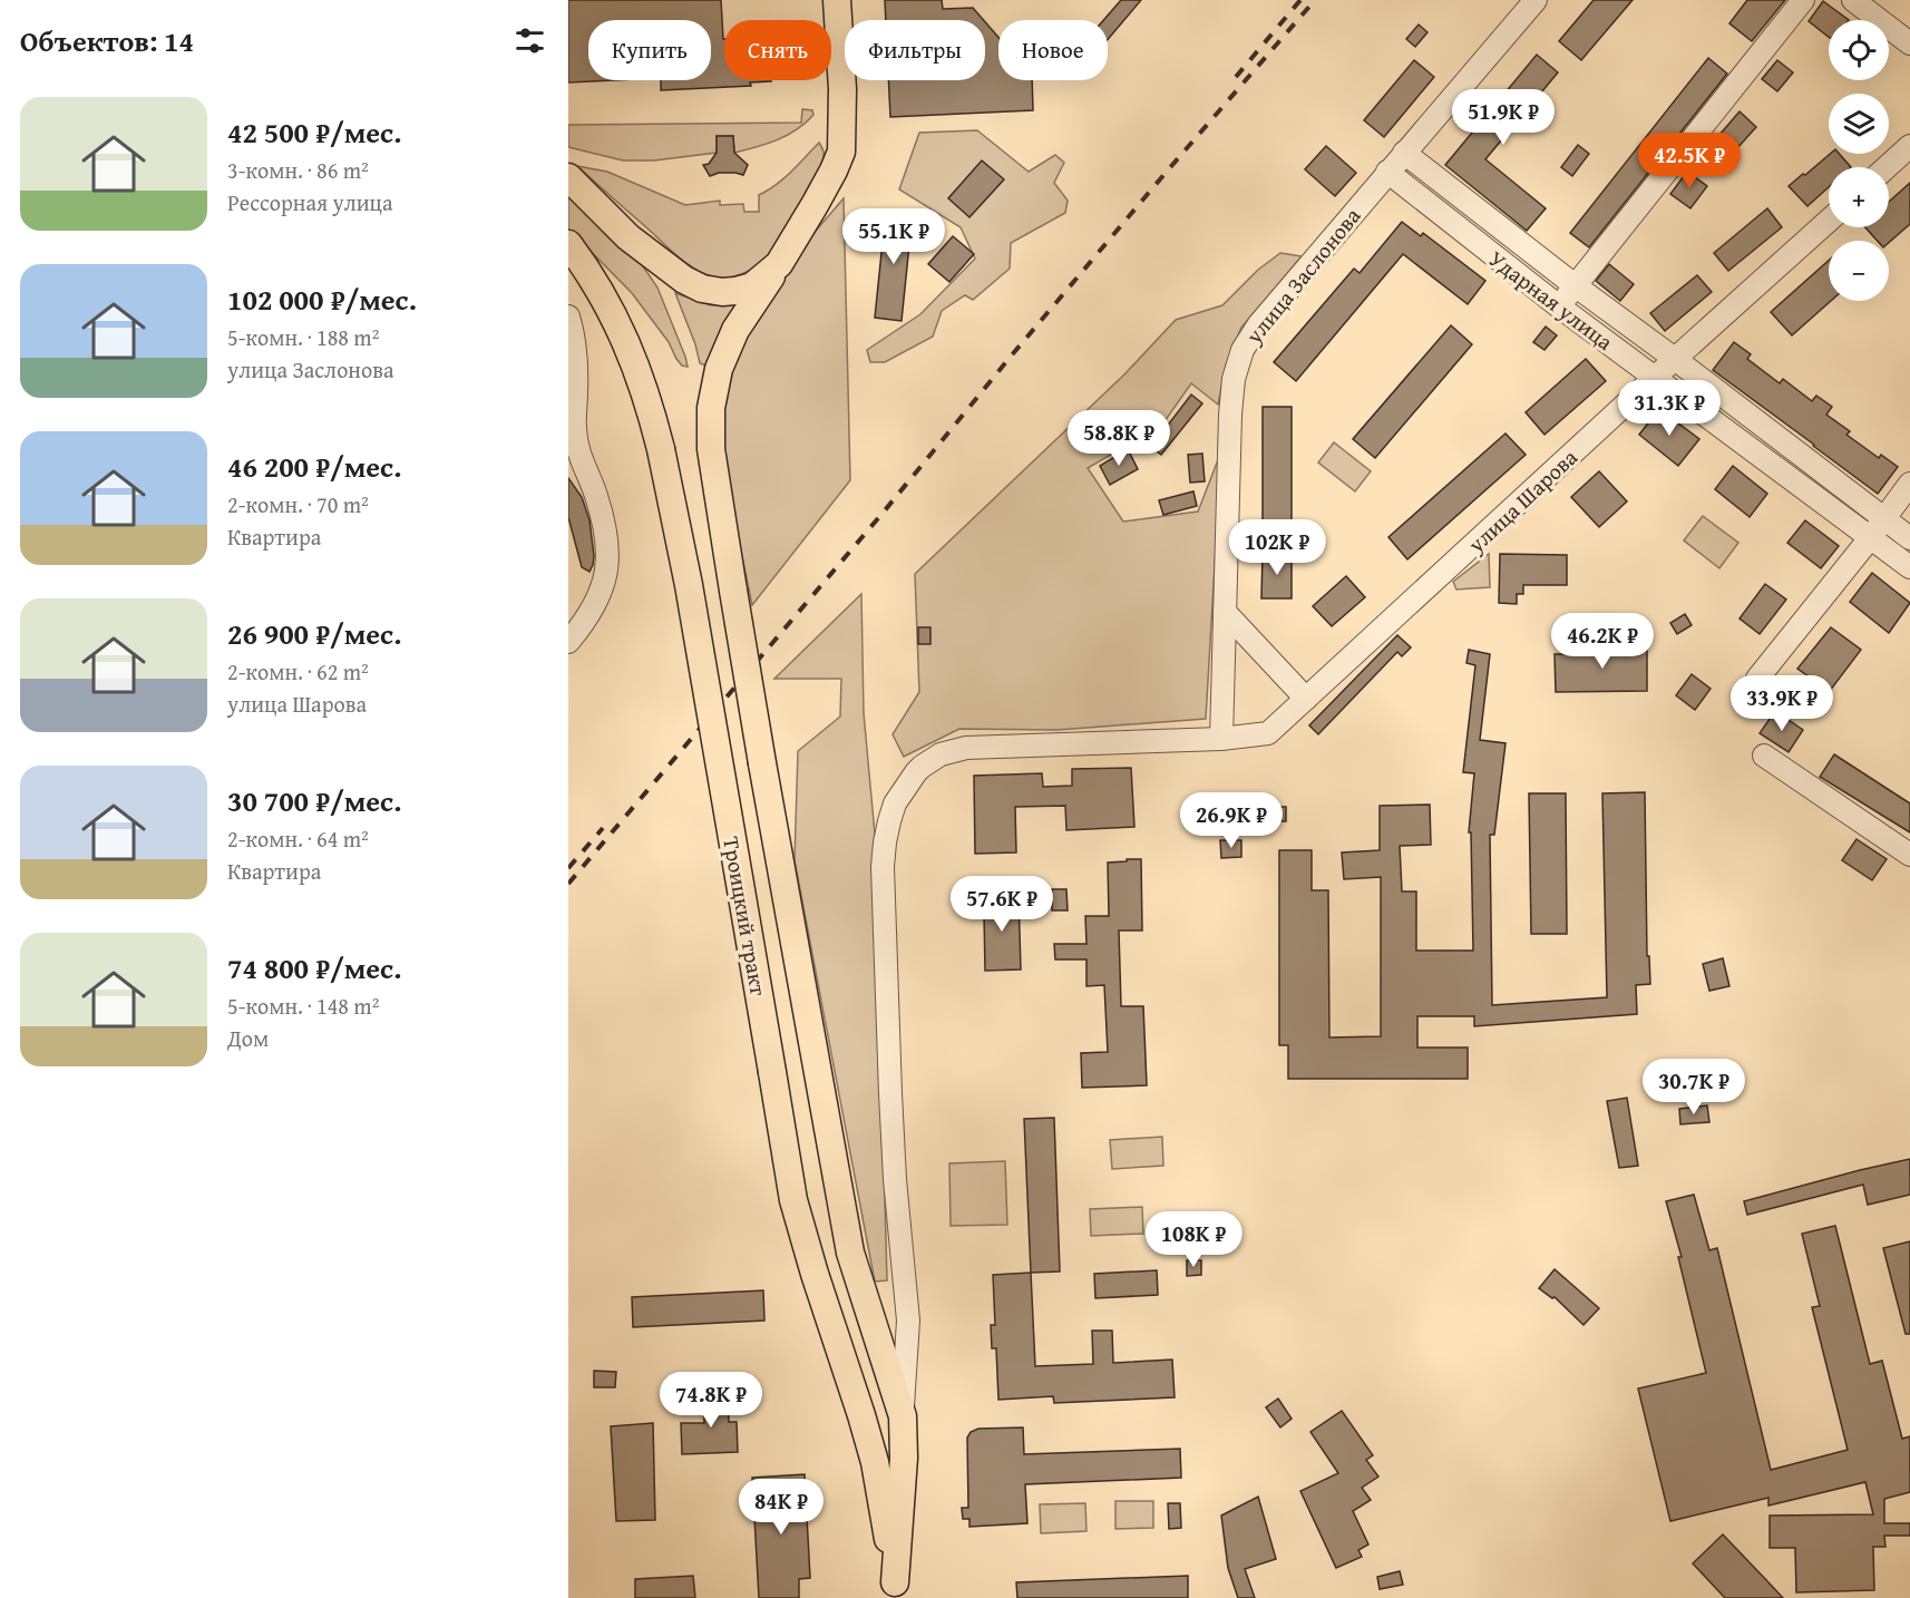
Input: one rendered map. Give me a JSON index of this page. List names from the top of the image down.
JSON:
{
  "streets": {
    "main road": ["Троицкий тракт"],
    "street": ["улица Заслонова", "Ударная улица", "улица Шарова"]
  },
  "crossings": [
    ["улица Заслонова", "Ударная улица"],
    ["улица Заслонова", "улица Шарова"],
    ["Ударная улица", "улица Шарова"]
  ],
  "page": {
    "heading": "Объектов: 14",
    "map_buttons": ["+", "−"],
    "chip": [
      "Купить",
      "Снять",
      "Фильтры",
      "Новое"
    ],
    "list": [
      {
        "name": "42 500 ₽/мес.",
        "note": "3-комн. · 86 m² · Рессорная улица"
      },
      {
        "name": "102 000 ₽/мес.",
        "note": "5-комн. · 188 m² · улица Заслонова"
      },
      {
        "name": "46 200 ₽/мес.",
        "note": "2-комн. · 70 m² · Квартира"
      },
      {
        "name": "26 900 ₽/мес.",
        "note": "2-комн. · 62 m² · улица Шарова"
      },
      {
        "name": "30 700 ₽/мес.",
        "note": "2-комн. · 64 m² · Квартира"
      },
      {
        "name": "74 800 ₽/мес.",
        "note": "5-комн. · 148 m² · Дом"
      }
    ],
    "price": [
      "51.9K ₽",
      "42.5K ₽",
      "55.1K ₽",
      "31.3K ₽",
      "58.8K ₽",
      "102K ₽",
      "46.2K ₽",
      "33.9K ₽",
      "26.9K ₽",
      "57.6K ₽",
      "30.7K ₽",
      "108K ₽",
      "74.8K ₽",
      "84K ₽"
    ]
  }
}
